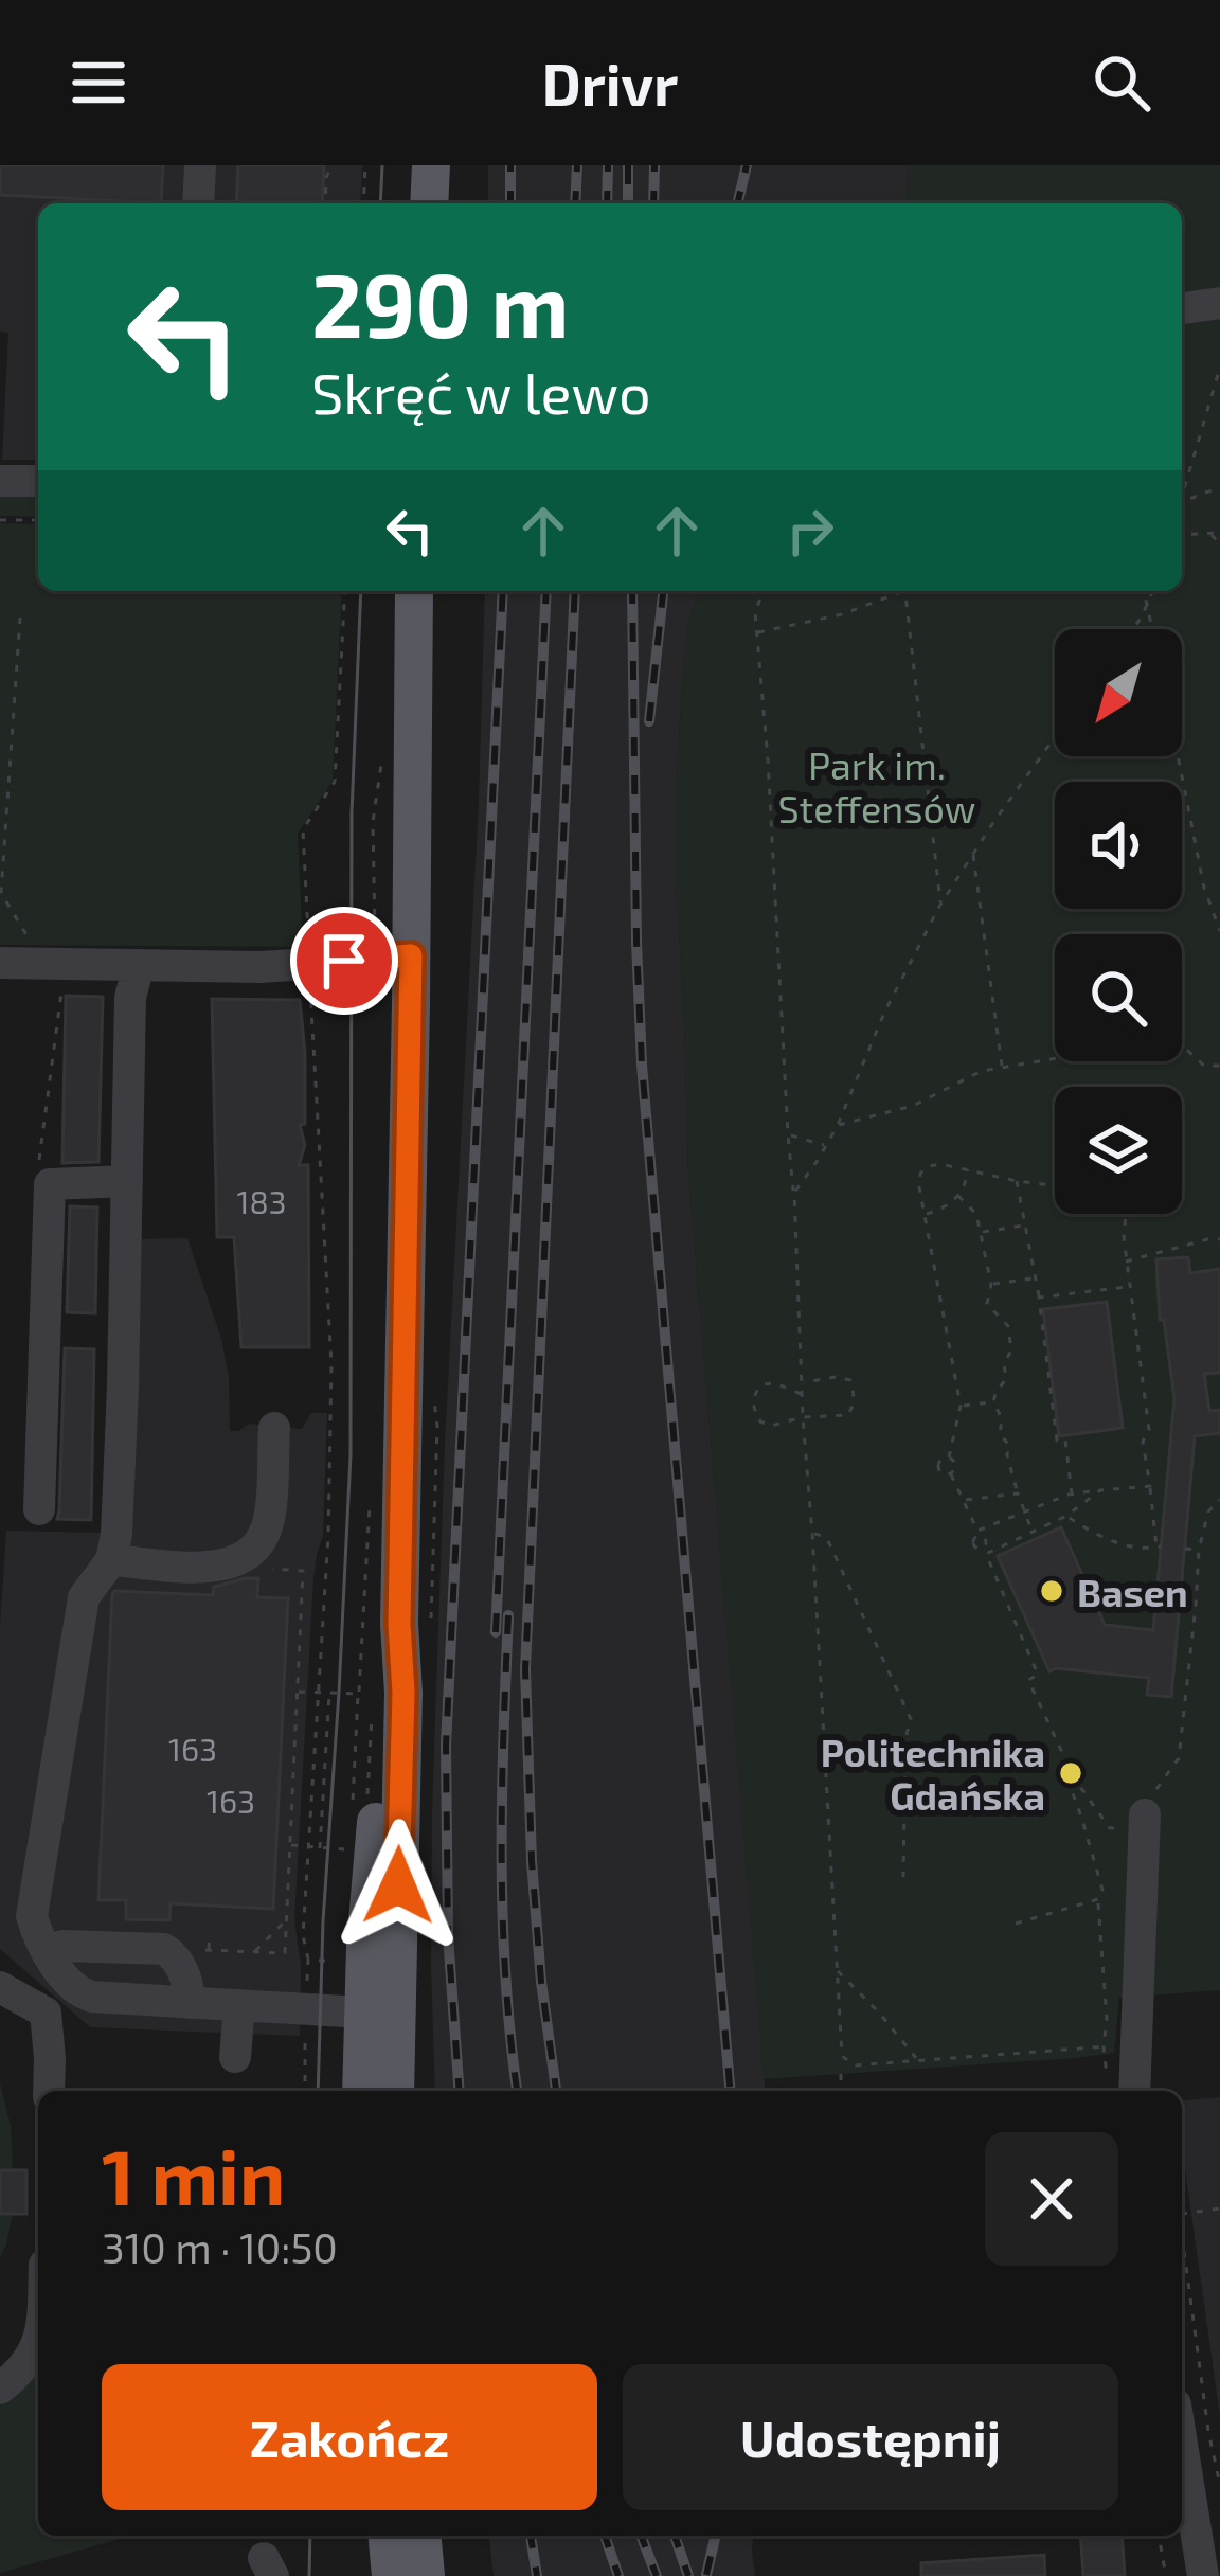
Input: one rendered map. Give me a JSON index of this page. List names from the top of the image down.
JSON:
{
  "parks": ["Park im. Steffensów"],
  "places": ["Basen", "Politechnika Gdańska"],
  "house_numbers": ["183", "163", "163"],
  "north": "bottom left",
  "page": {
    "header": "Drivr",
    "turn": ["290 m", "Skręć w lewo"],
    "heading": ["1 min", "310 m · 10:50"],
    "buttons": ["Zakończ", "Udostępnij"]
  }
}
